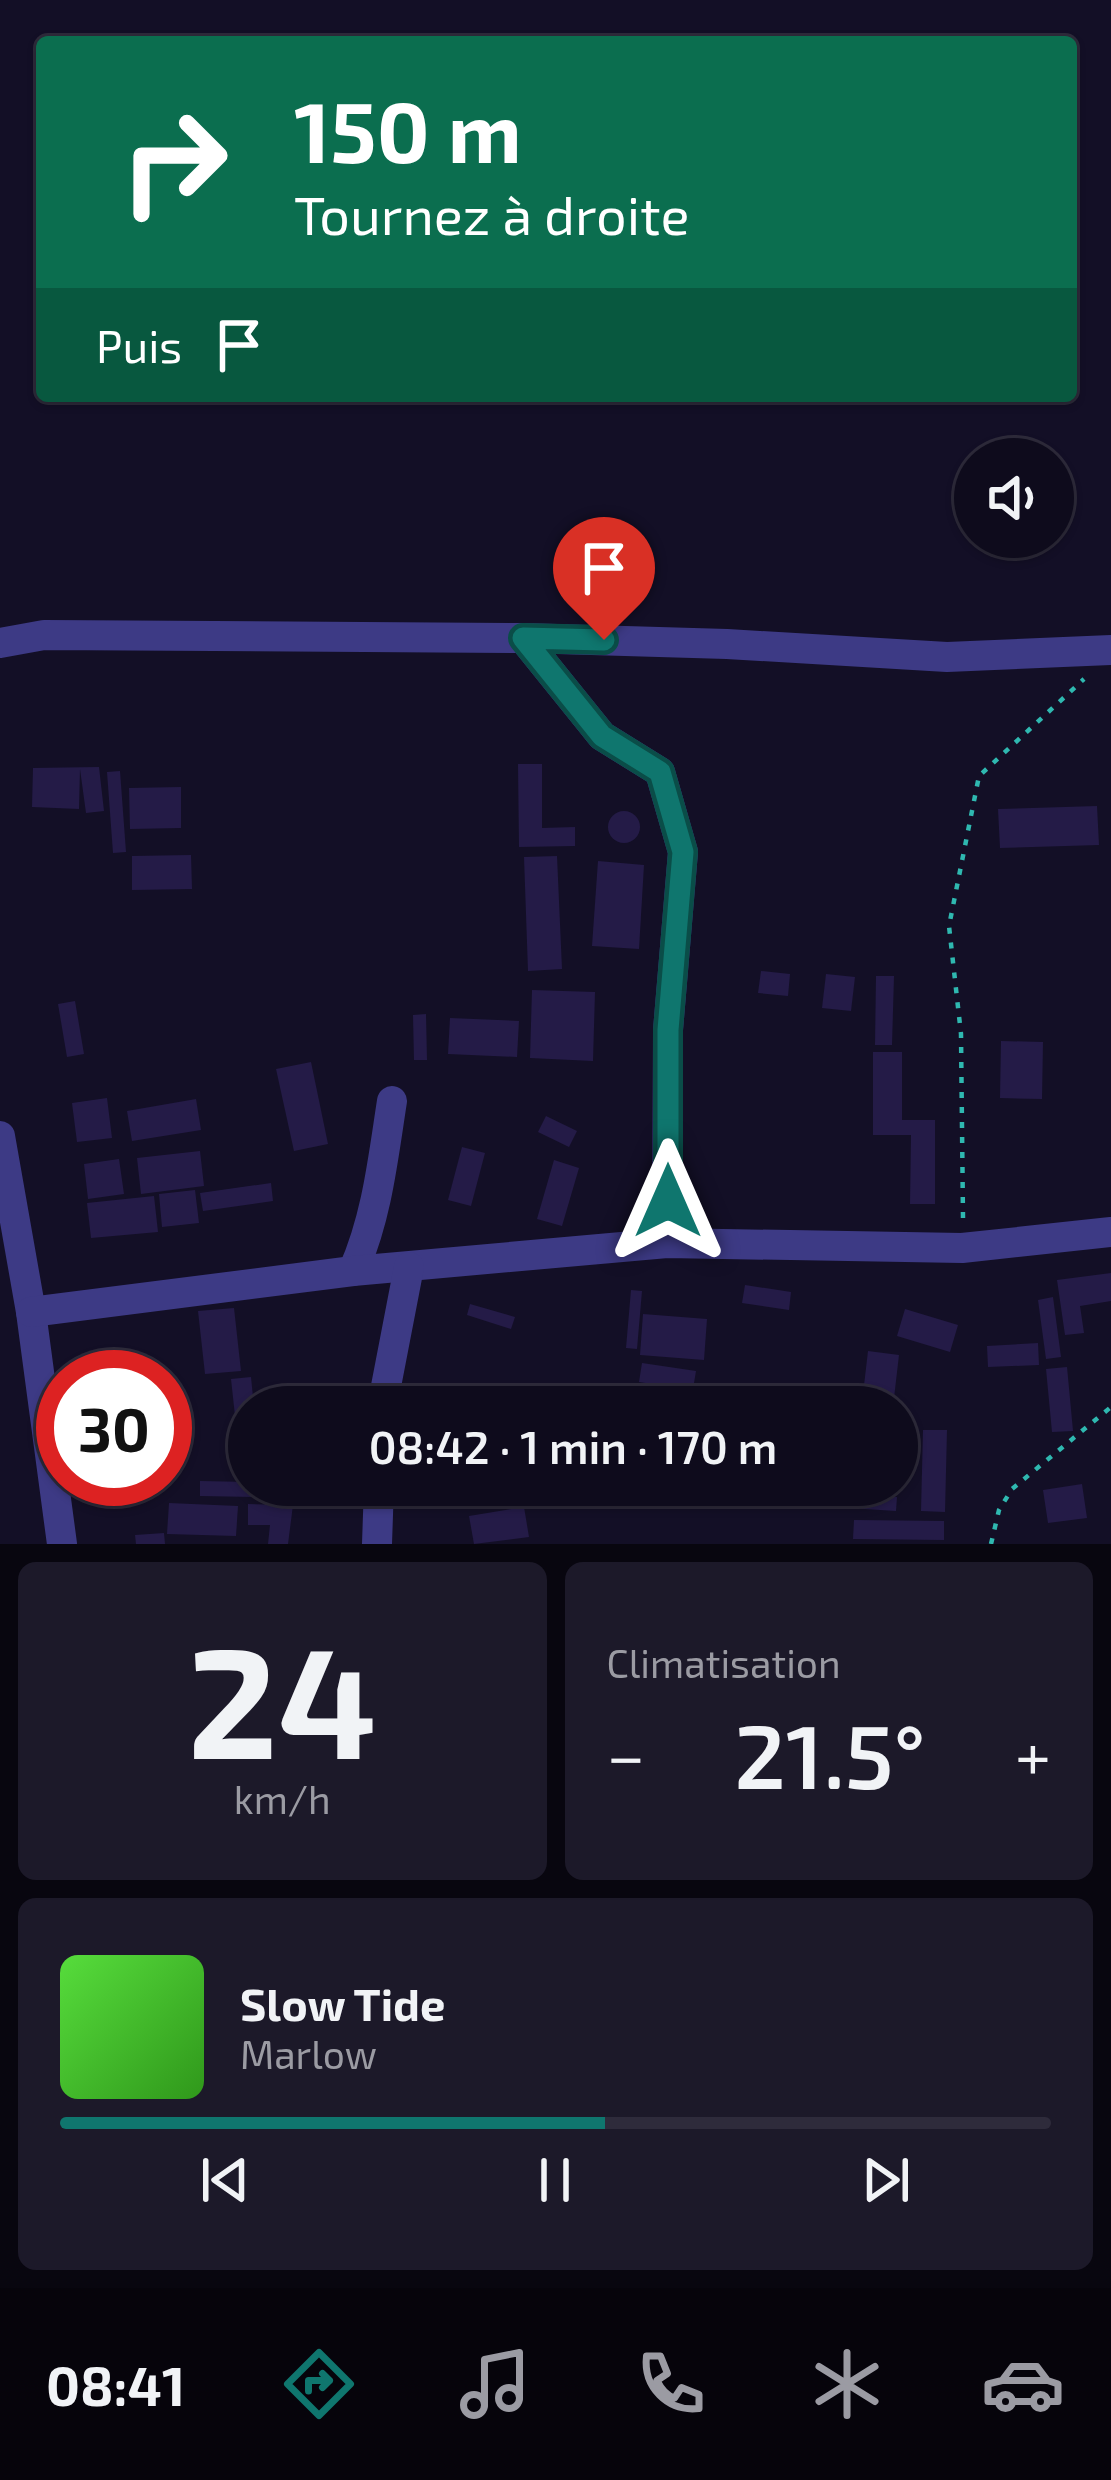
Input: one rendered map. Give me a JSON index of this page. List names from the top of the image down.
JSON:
{
  "page": {
    "turn": ["150 m", "Tournez à droite"],
    "then": "Puis",
    "limit": "30",
    "trip": "08:42 · 1 min · 170 m",
    "tile": [
      ["24", "km/h"],
      "Climatisation"
    ],
    "heat": ["−", "21.5°", "+"],
    "song": ["Slow Tide", "Marlow"],
    "tabs": "08:41"
  }
}
